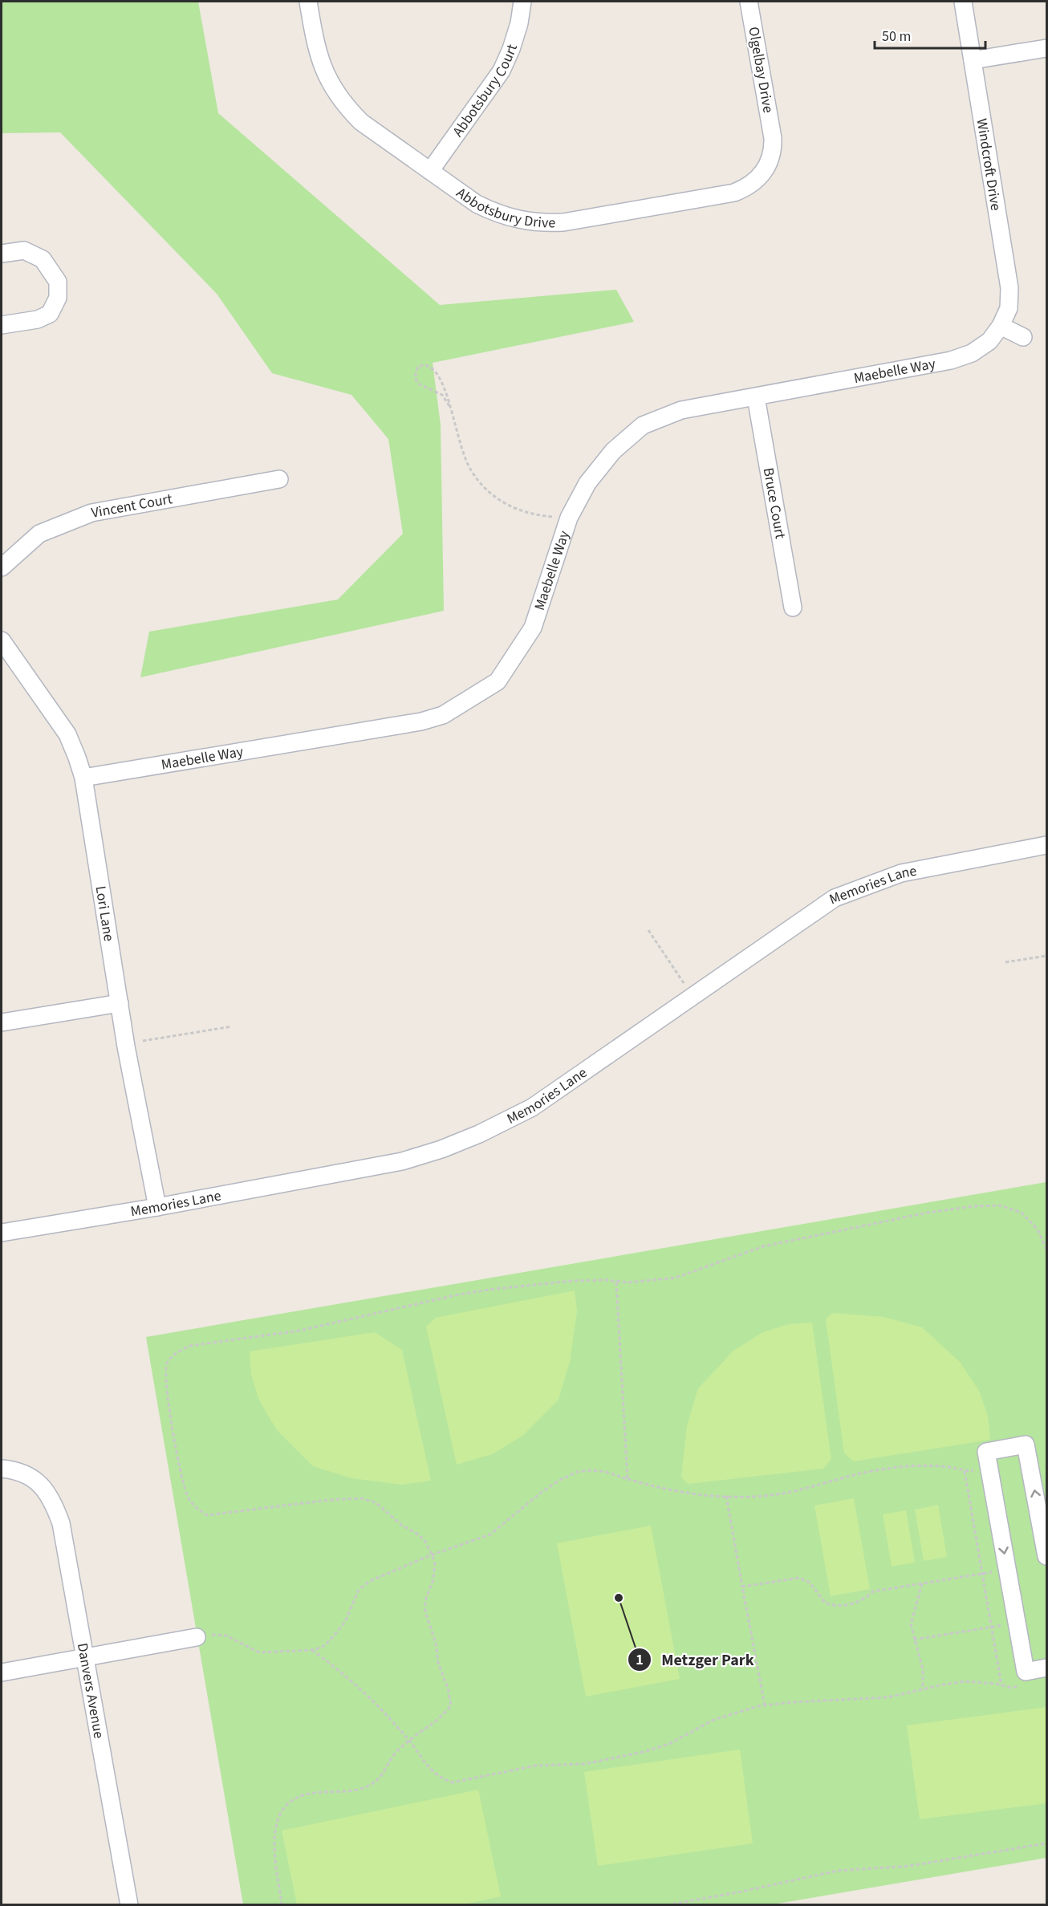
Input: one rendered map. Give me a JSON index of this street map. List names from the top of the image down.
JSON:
{
  "streets": {
    "street": [
      "Olgelbay Drive",
      "Abbotsbury Court",
      "Windcroft Drive",
      "Abbotsbury Drive",
      "Maebelle Way",
      "Bruce Court",
      "Vincent Court",
      "Memories Lane",
      "Lori Lane",
      "Danvers Avenue"
    ]
  },
  "crossings": [
    ["Olgelbay Drive", "Abbotsbury Drive"],
    ["Abbotsbury Court", "Abbotsbury Drive"],
    ["Windcroft Drive", "Maebelle Way"],
    ["Maebelle Way", "Bruce Court"],
    ["Maebelle Way", "Lori Lane"],
    ["Memories Lane", "Lori Lane"]
  ],
  "places": ["Metzger Park"],
  "scale_bar": "50 m"
}
